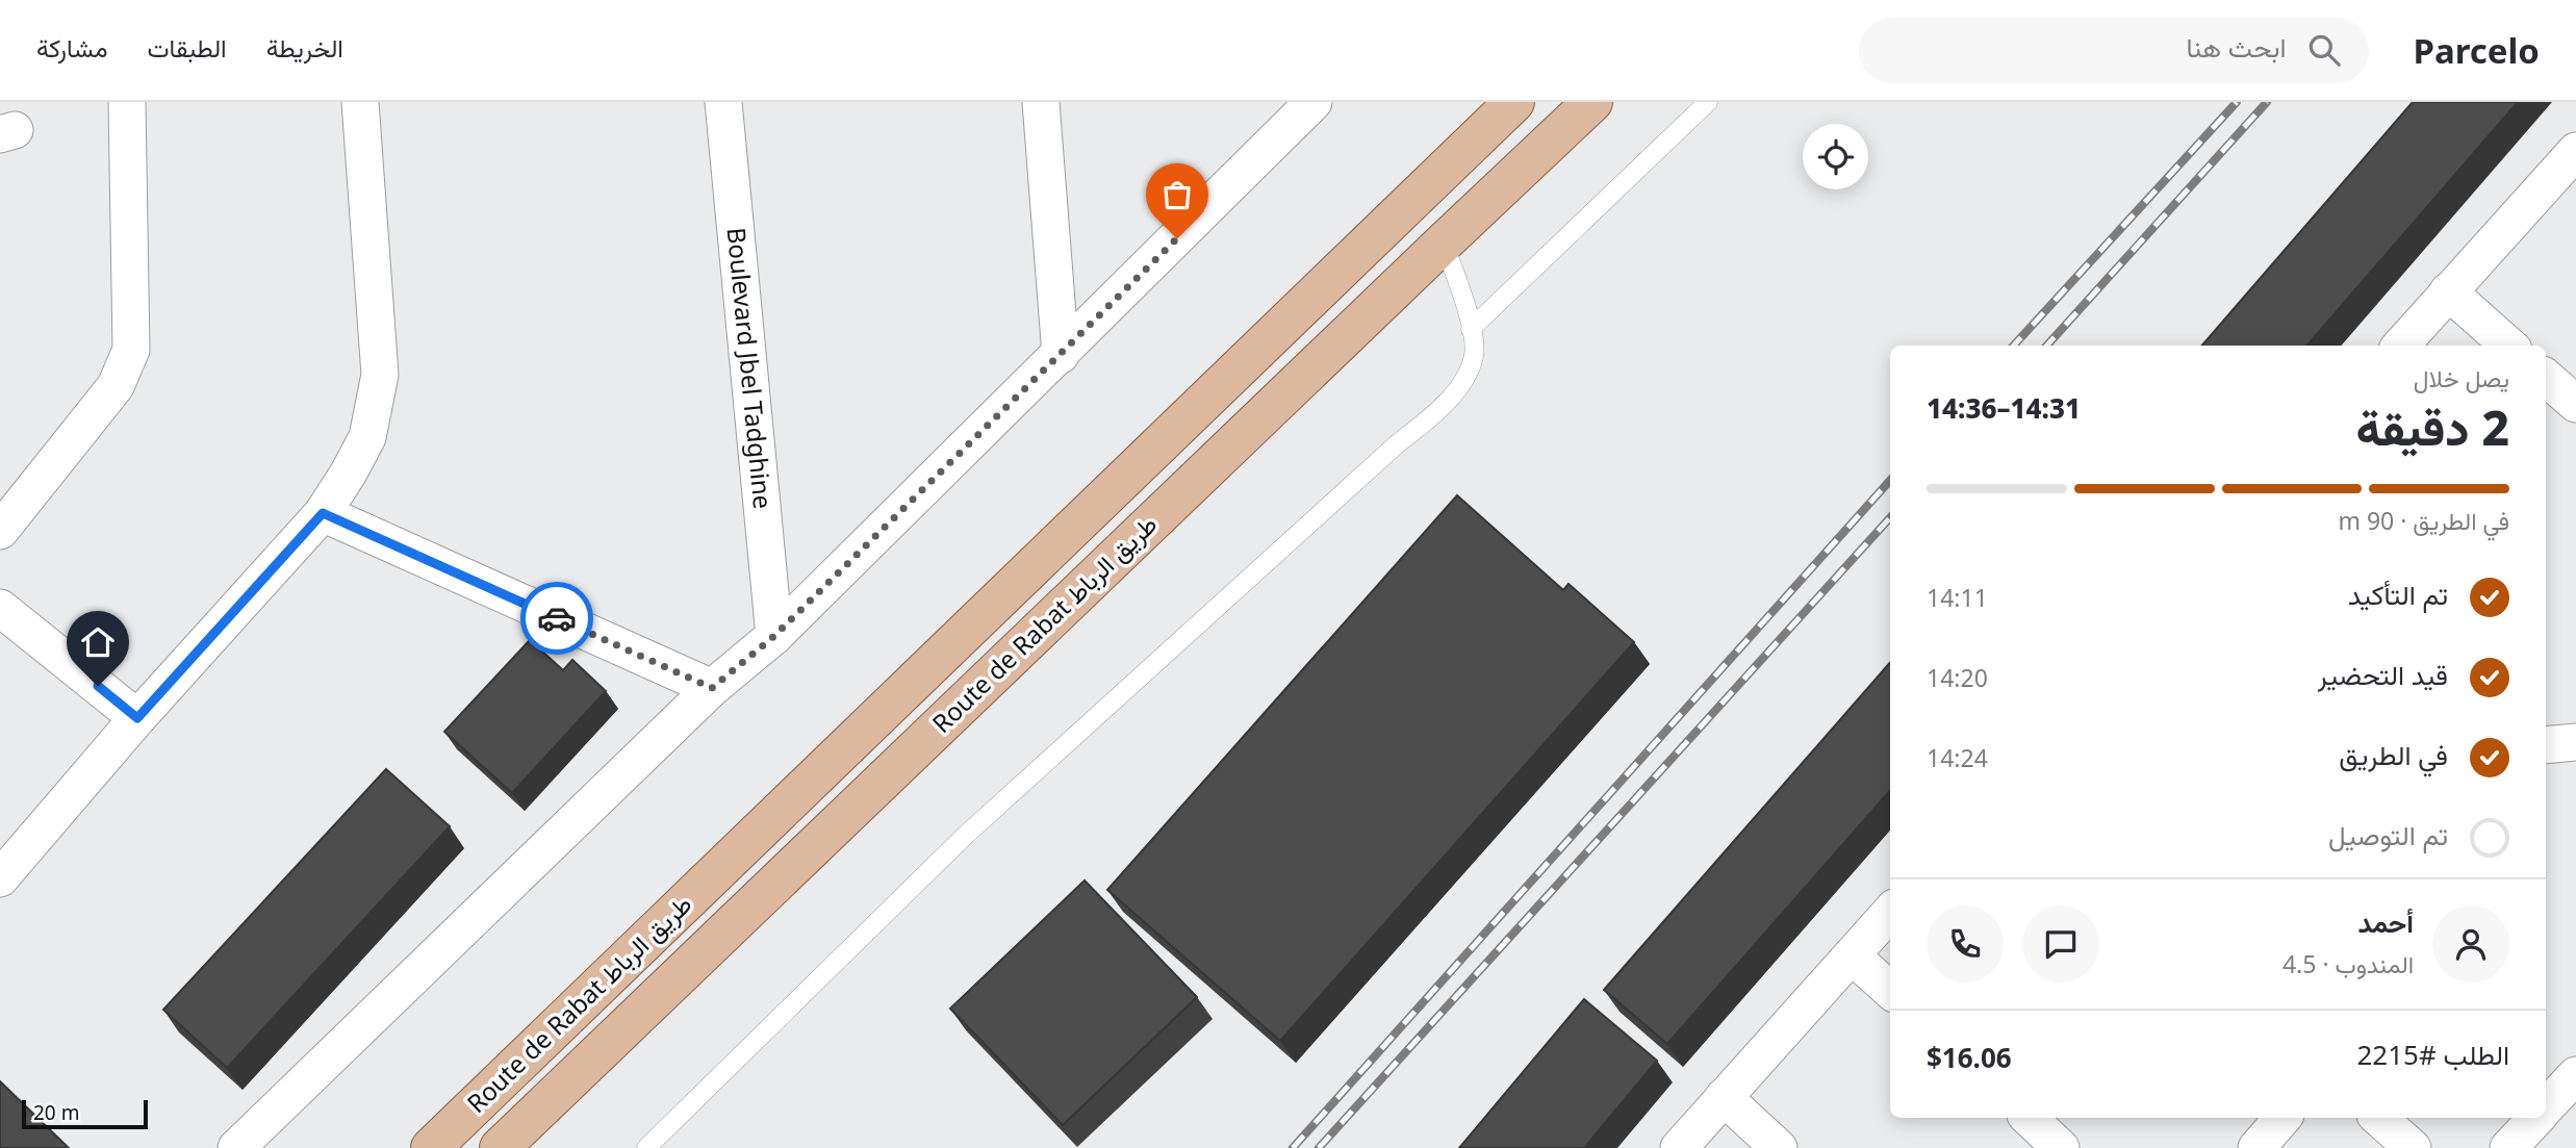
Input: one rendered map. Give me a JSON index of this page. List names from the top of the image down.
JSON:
{
  "streets": {
    "main road": ["Route de Rabat طريق الرباط"],
    "street": ["Boulevard Jbel Tadghine"]
  },
  "scale_bar": "20 m",
  "page": {
    "header": "Parcelo",
    "search": "ابحث هنا",
    "nav": ["الخريطة", "الطبقات", "مشاركة"],
    "heading": ["2 دقيقة", "يصل خلال", "14:31–14:36"],
    "panel": [
      "أحمد",
      "المندوب · 4.5",
      "الطلب #2215",
      "$16.06"
    ],
    "bar": "في الطريق · 90 m",
    "list": [
      ["تم التأكيد", "14:11"],
      ["قيد التحضير", "14:20"],
      ["في الطريق", "14:24"],
      "تم التوصيل"
    ],
    "scale": "20 m"
  }
}
